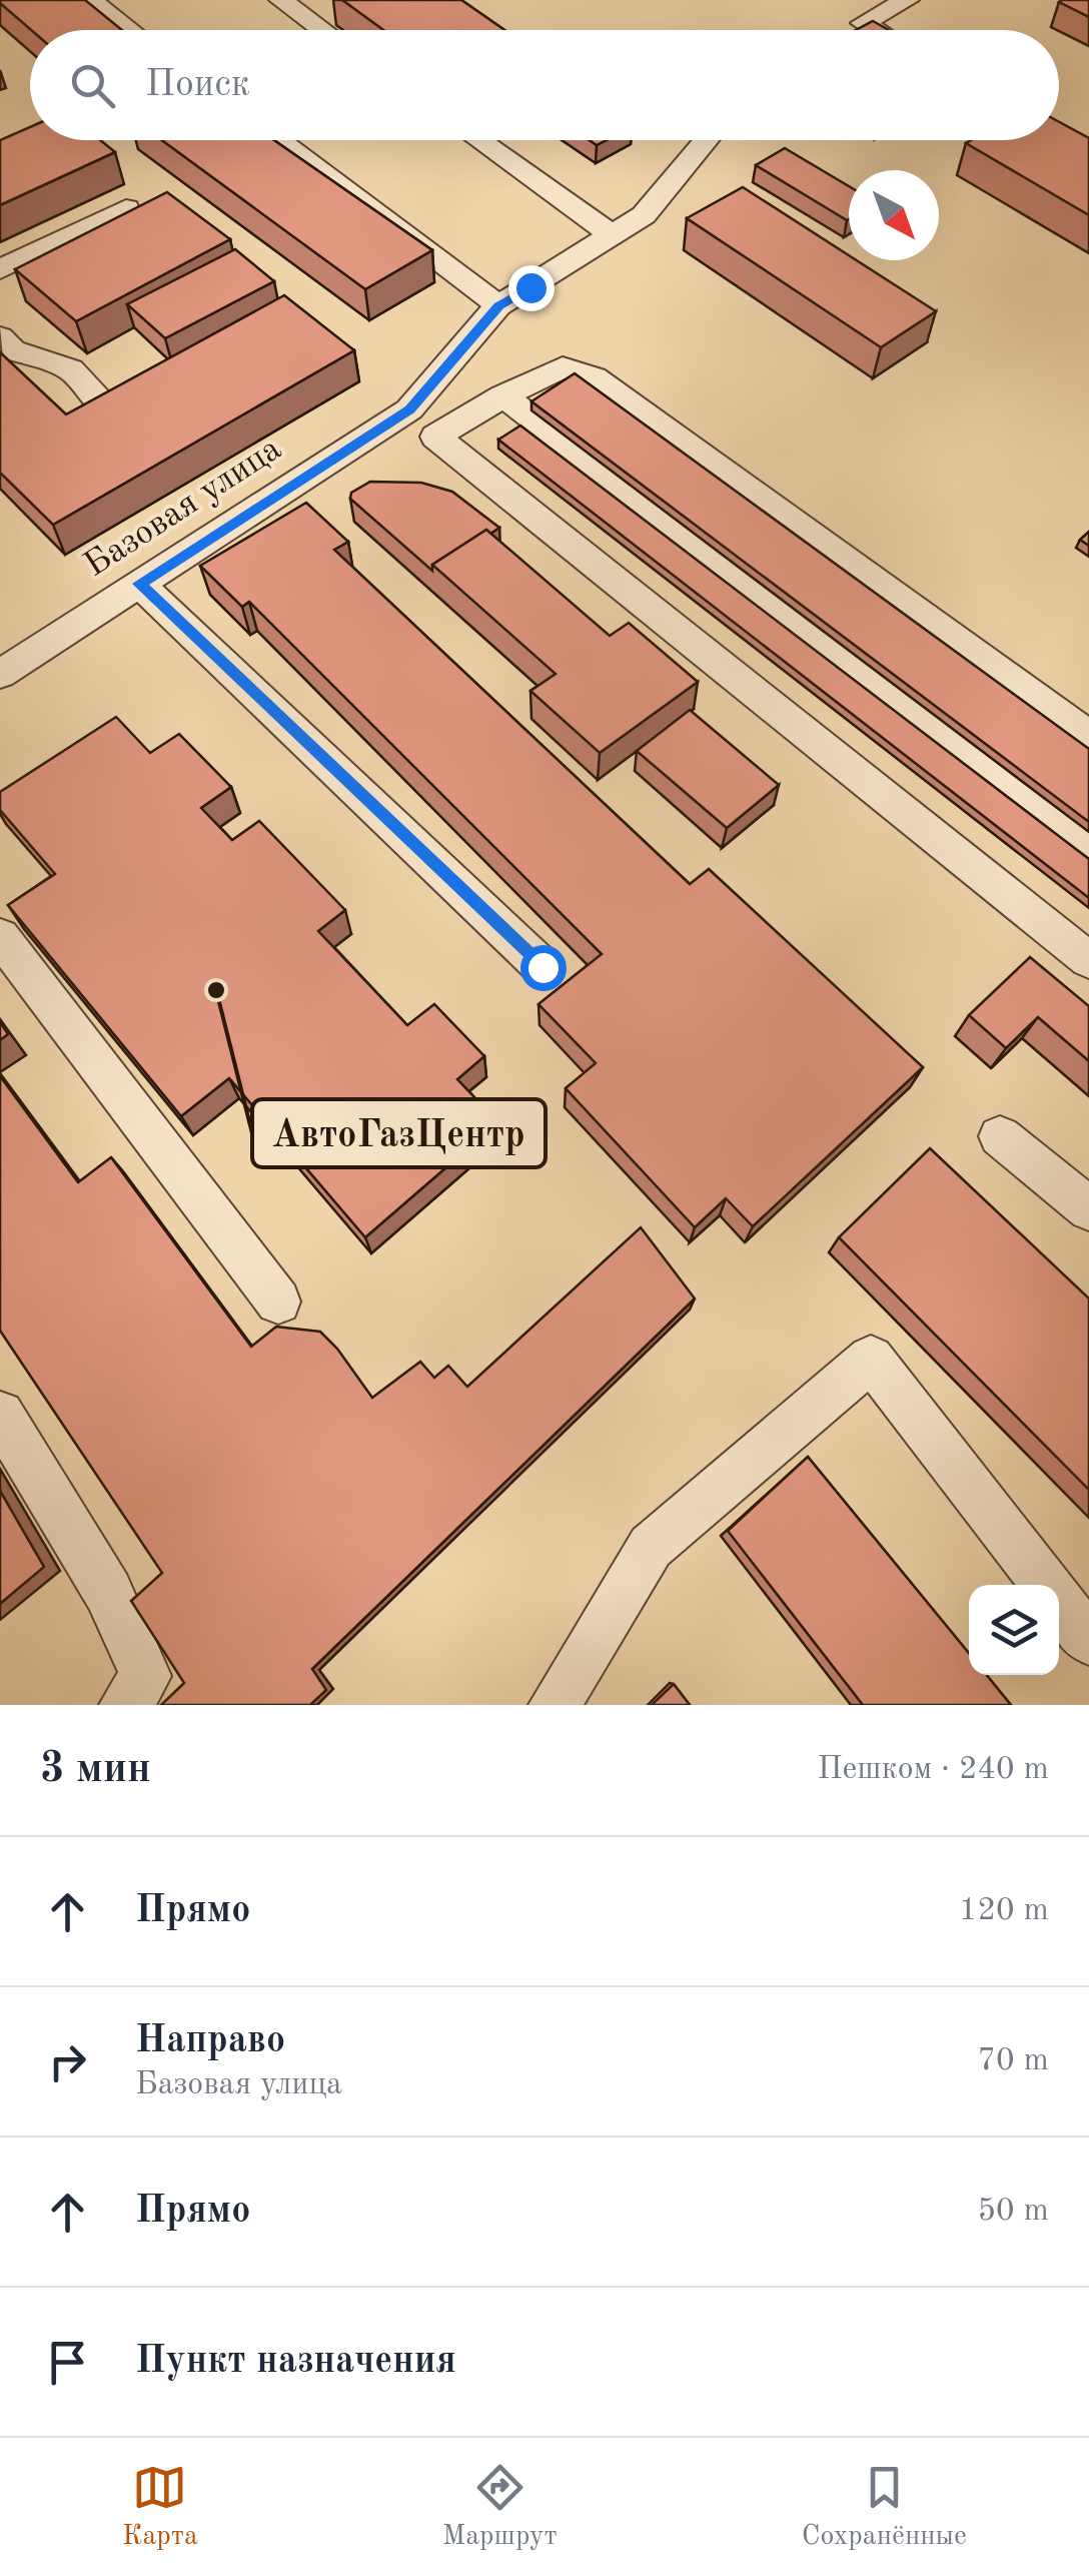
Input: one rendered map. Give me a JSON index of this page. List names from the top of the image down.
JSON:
{
  "streets": {
    "street": ["Базовая улица"]
  },
  "places": ["АвтоГазЦентр"],
  "north": "bottom right",
  "page": {
    "search": "Поиск",
    "heading": ["3 мин", "Пешком · 240 m"],
    "list": [
      ["Прямо", "120 m"],
      ["Направо", "Базовая улица", "70 m"],
      ["Прямо", "50 m"],
      "Пункт назначения"
    ],
    "nav": ["Карта", "Маршрут", "Сохранённые"]
  }
}
